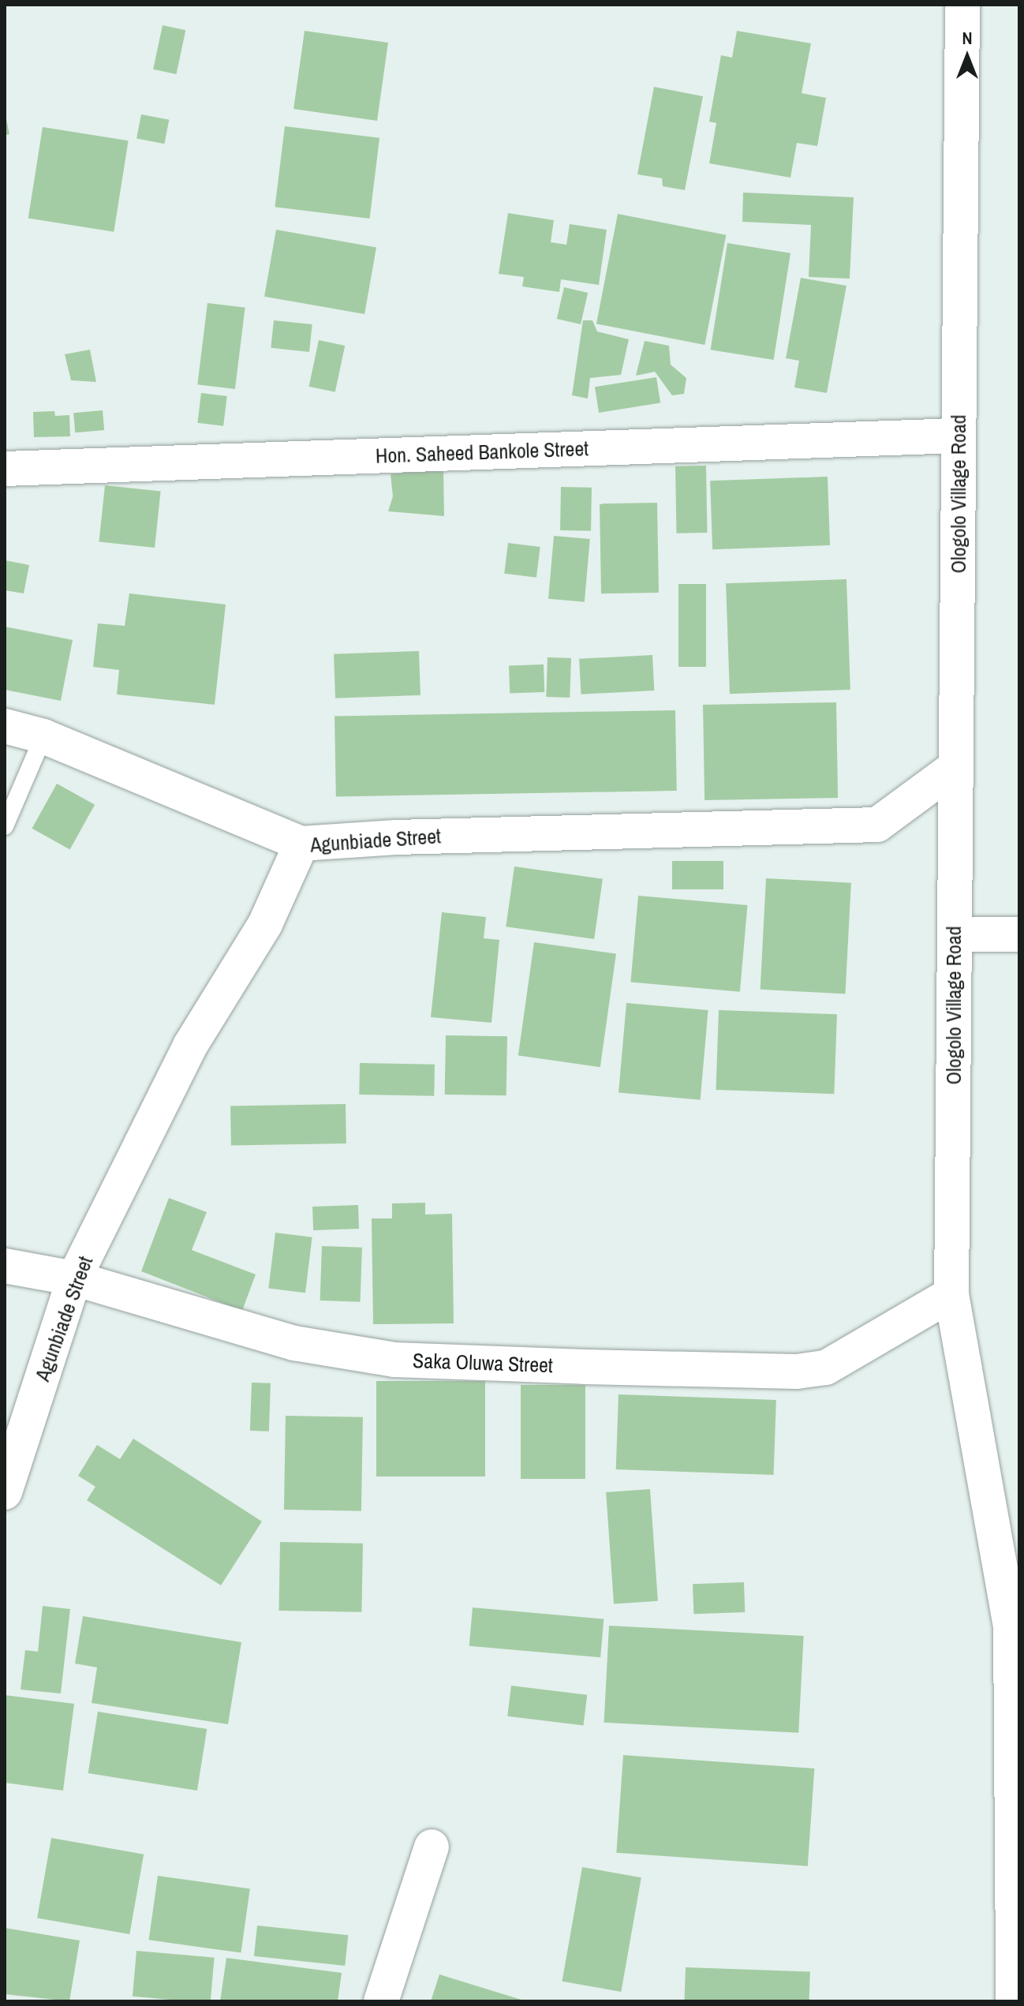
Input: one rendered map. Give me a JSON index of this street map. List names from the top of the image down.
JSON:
{
  "streets": {
    "street": [
      "Hon. Saheed Bankole Street",
      "Ologolo Village Road",
      "Agunbiade Street",
      "Saka Oluwa Street"
    ]
  },
  "crossings": [
    ["Hon. Saheed Bankole Street", "Ologolo Village Road"],
    ["Ologolo Village Road", "Agunbiade Street"],
    ["Ologolo Village Road", "Saka Oluwa Street"],
    ["Agunbiade Street", "Saka Oluwa Street"]
  ],
  "north": "top"
}
